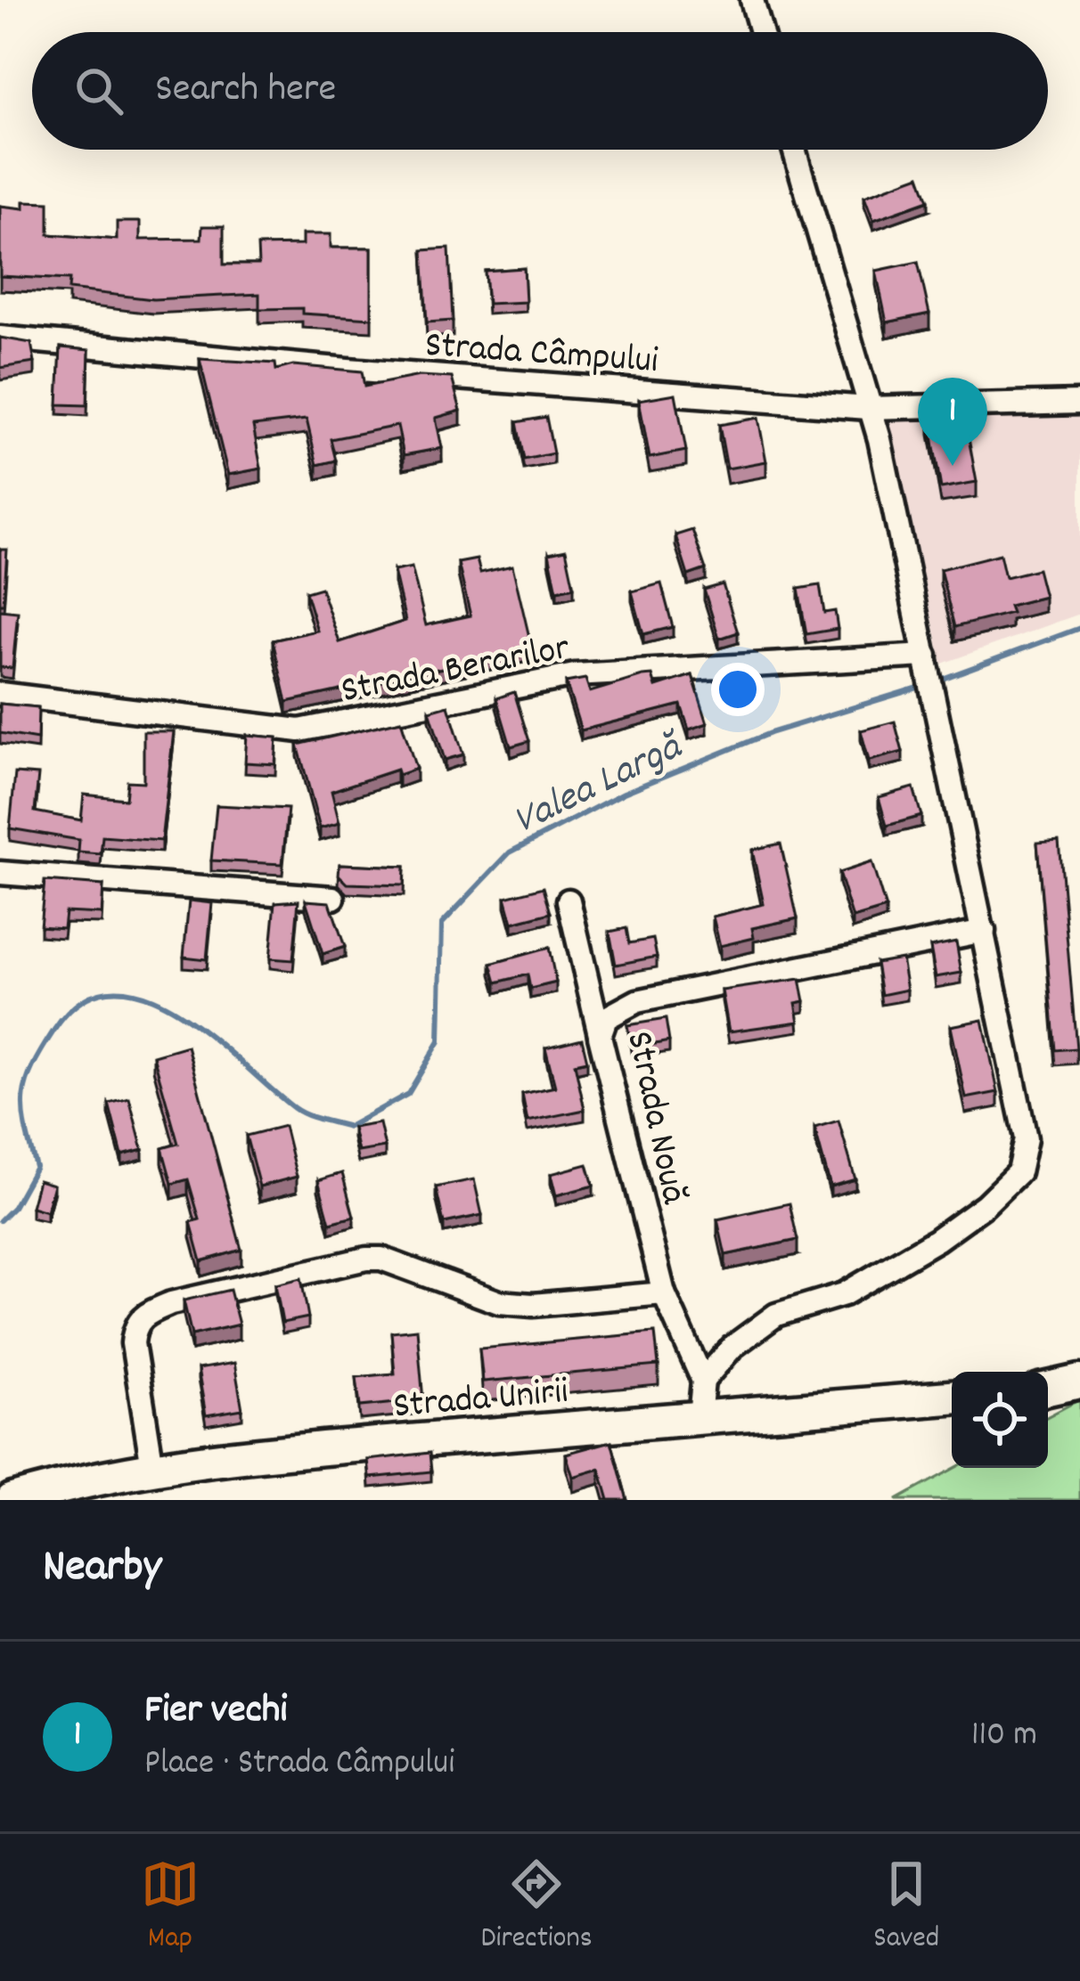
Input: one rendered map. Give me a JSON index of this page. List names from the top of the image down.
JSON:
{
  "streets": {
    "main road": ["Strada Unirii"],
    "street": ["Strada Câmpului", "Strada Berarilor", "Strada Nouă"]
  },
  "crossings": [
    ["Strada Nouă", "Strada Unirii"]
  ],
  "water": ["Valea Largă"],
  "page": {
    "search": "Search here",
    "pins": "1",
    "heading": "Nearby",
    "list": [
      {
        "mark": "1",
        "name": "Fier vechi",
        "note": "Place · Strada Câmpului",
        "value": "110 m"
      }
    ],
    "nav": ["Map", "Directions", "Saved"]
  }
}
